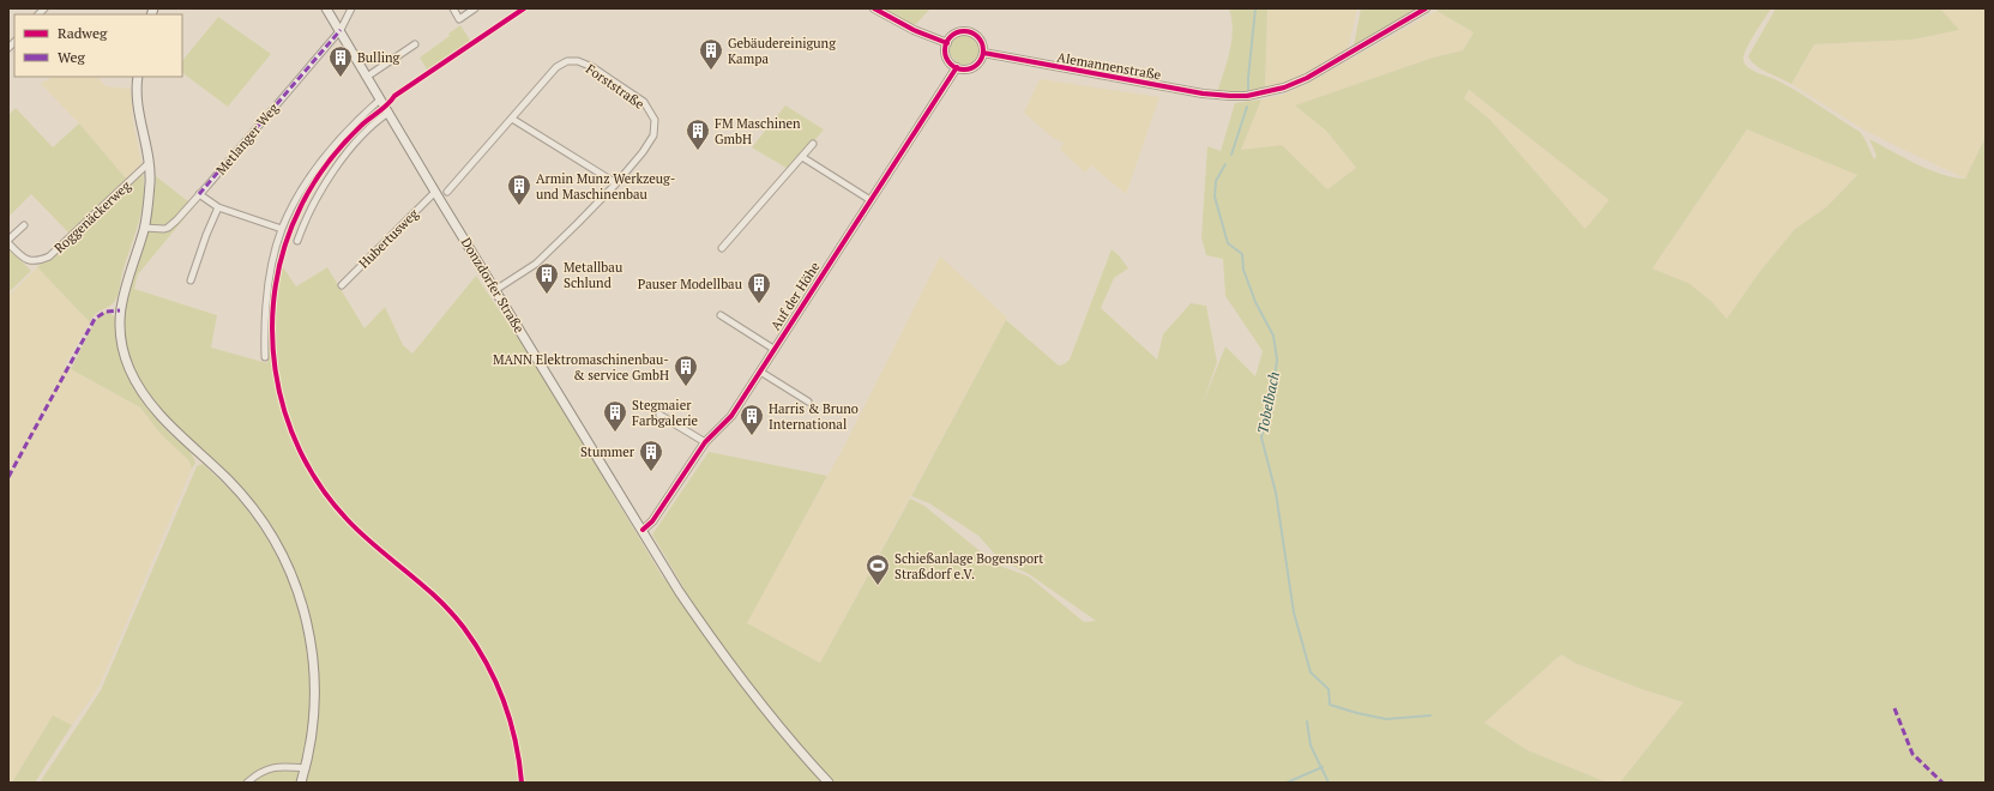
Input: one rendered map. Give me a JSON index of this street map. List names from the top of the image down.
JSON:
{
  "streets": {
    "main road": ["Donzdorfer Straße"],
    "street": [
      "Alemannenstraße",
      "Forststraße",
      "Metlanger Weg",
      "Roggenäckerweg",
      "Hubertusweg",
      "Auf der Höhe"
    ]
  },
  "crossings": [
    ["Alemannenstraße", "Auf der Höhe"],
    ["Forststraße", "Donzdorfer Straße"],
    ["Metlanger Weg", "Donzdorfer Straße"],
    ["Hubertusweg", "Donzdorfer Straße"],
    ["Donzdorfer Straße", "Auf der Höhe"]
  ],
  "water": ["Tobelbach"],
  "places": {
    "building": [
      "Gebäudereinigung Kampa",
      "Bulling",
      "FM Maschinen GmbH",
      "Armin Munz Werkzeug- und Maschinenbau",
      "Metallbau Schlund",
      "Pauser Modellbau",
      "MANN Elektromaschinenbau- & service GmbH",
      "Stegmaier Farbgalerie",
      "Harris & Bruno International",
      "Stummer"
    ],
    "sports": ["Schießanlage Bogensport Straßdorf e.V."]
  },
  "legend": ["Radweg", "Weg"]
}
